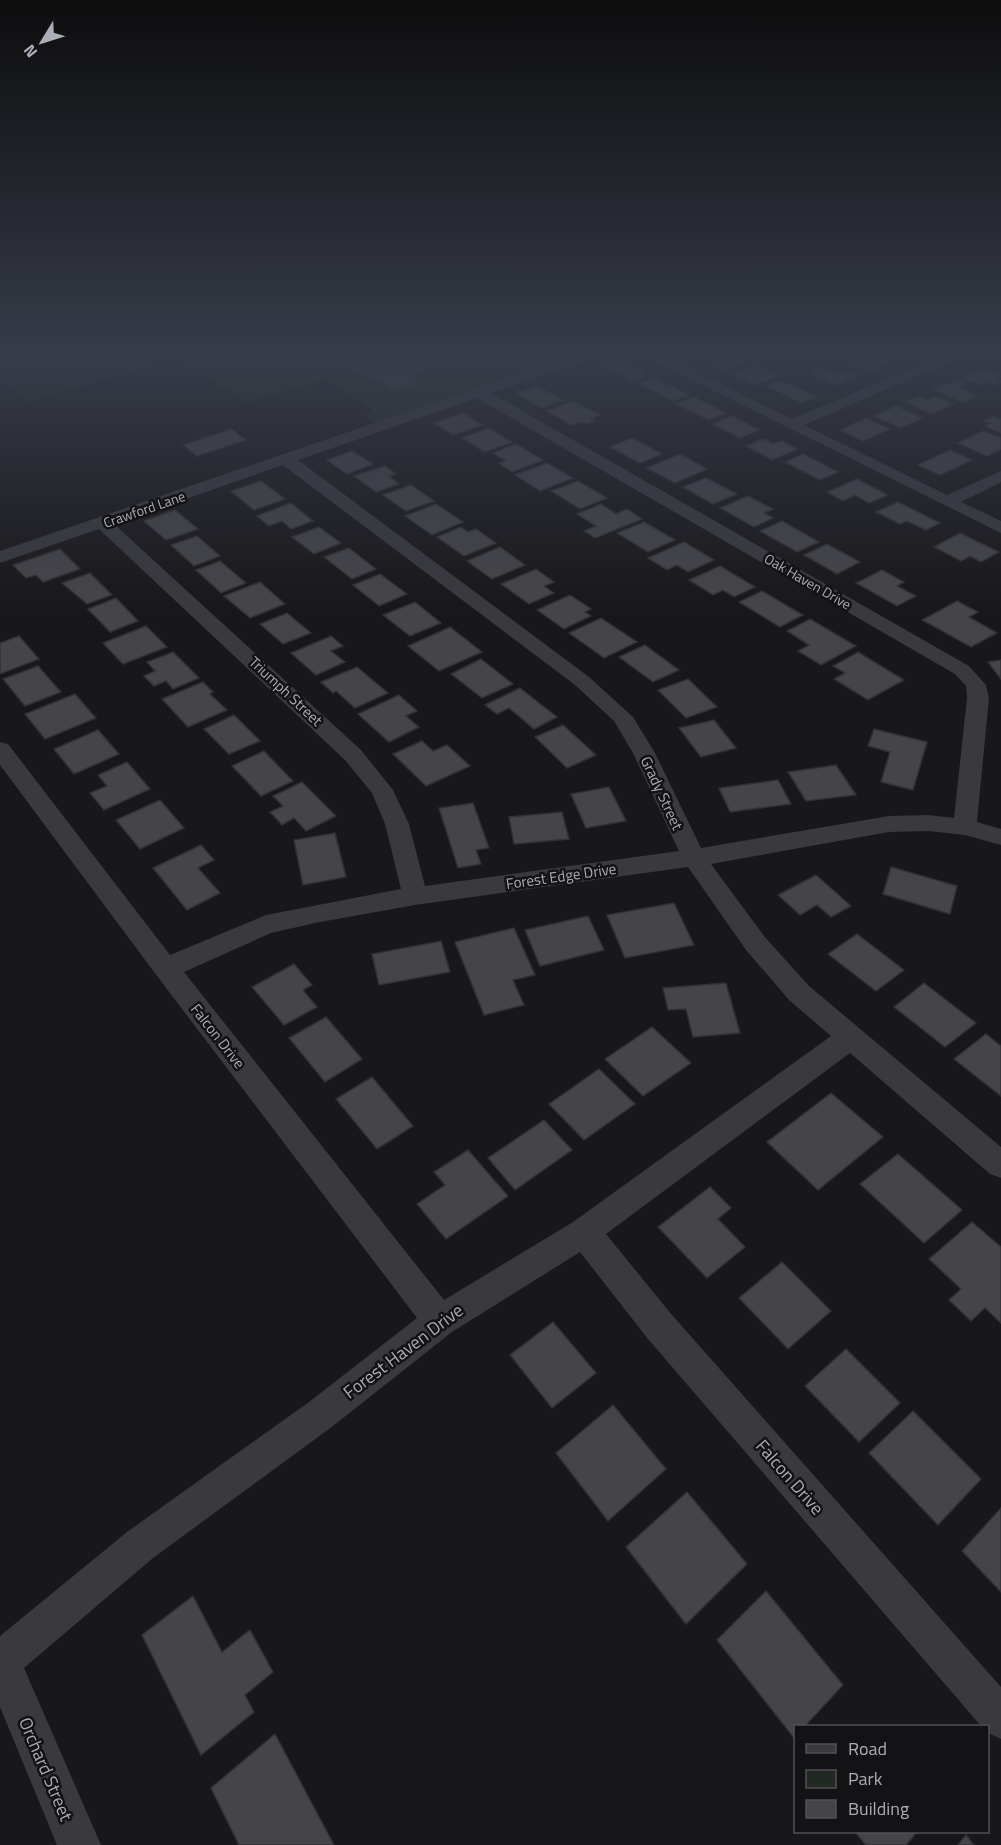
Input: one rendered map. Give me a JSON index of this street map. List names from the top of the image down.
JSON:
{
  "streets": {
    "street": [
      "Crawford Lane",
      "Oak Haven Drive",
      "Triumph Street",
      "Grady Street",
      "Forest Edge Drive",
      "Falcon Drive",
      "Forest Haven Drive",
      "Orchard Street"
    ]
  },
  "crossings": [
    ["Crawford Lane", "Triumph Street"],
    ["Crawford Lane", "Grady Street"],
    ["Oak Haven Drive", "Forest Edge Drive"],
    ["Triumph Street", "Forest Edge Drive"],
    ["Grady Street", "Forest Edge Drive"],
    ["Grady Street", "Forest Haven Drive"],
    ["Forest Edge Drive", "Falcon Drive"],
    ["Falcon Drive", "Forest Haven Drive"],
    ["Forest Haven Drive", "Orchard Street"]
  ],
  "legend": ["Road", "Park", "Building"],
  "north": "bottom left"
}
